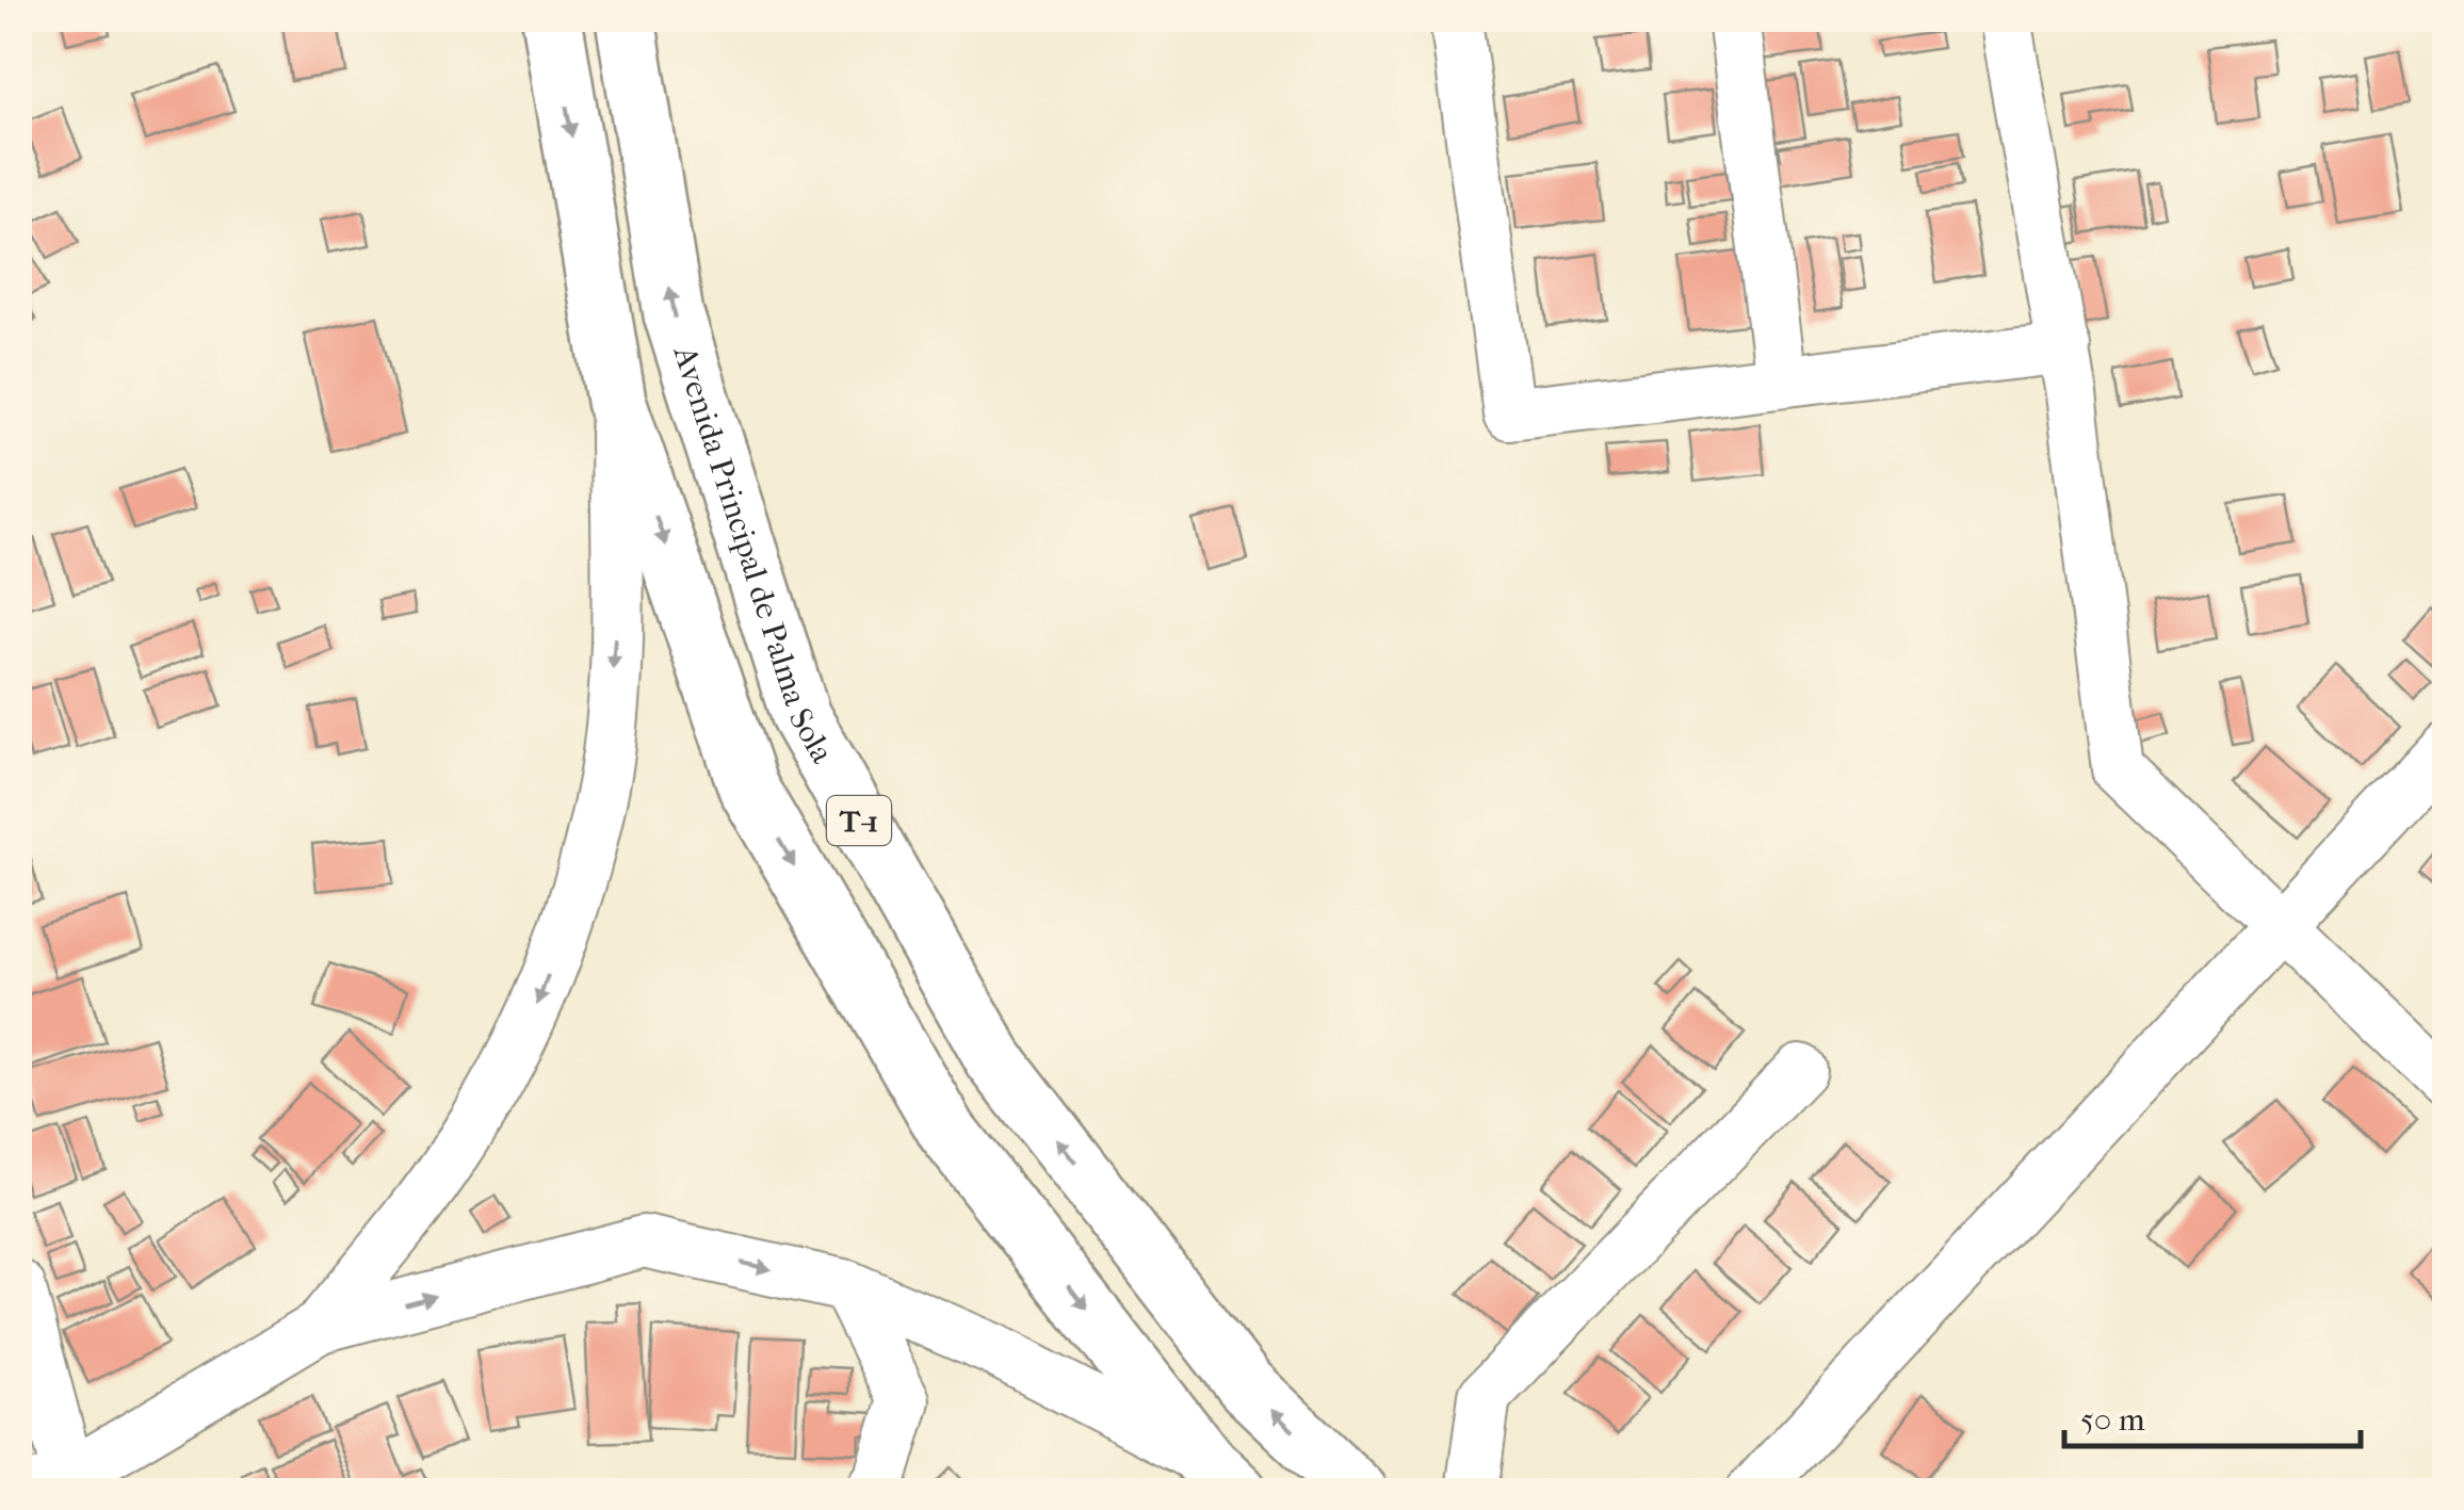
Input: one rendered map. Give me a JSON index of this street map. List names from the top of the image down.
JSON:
{
  "streets": {
    "highway": ["Avenida Principal de Palma Sola", "T-1"]
  },
  "scale_bar": "50 m"
}
